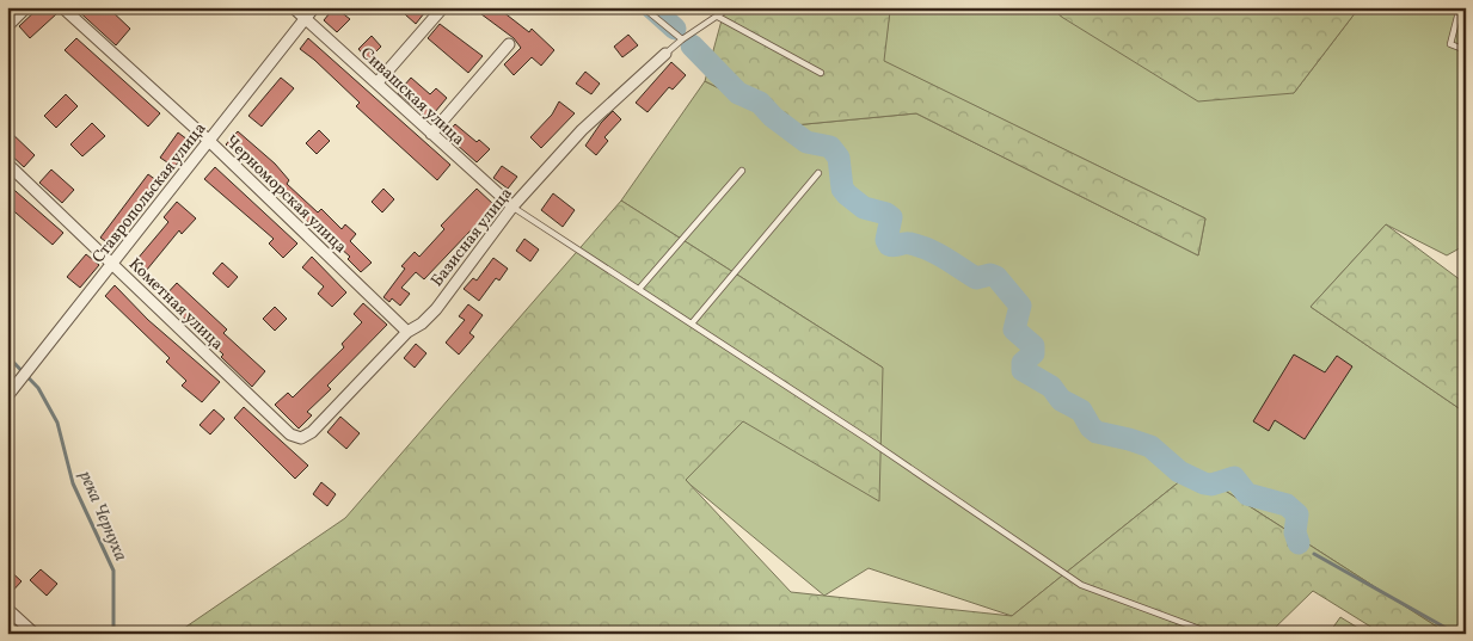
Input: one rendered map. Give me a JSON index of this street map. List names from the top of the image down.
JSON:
{
  "streets": {
    "street": [
      "Сивашская улица",
      "Ставропольская улица",
      "Черноморская улица",
      "Базисная улица",
      "Кометная улица"
    ]
  },
  "crossings": [
    ["Сивашская улица", "Ставропольская улица"],
    ["Сивашская улица", "Базисная улица"],
    ["Ставропольская улица", "Черноморская улица"],
    ["Ставропольская улица", "Кометная улица"],
    ["Черноморская улица", "Базисная улица"],
    ["Базисная улица", "Кометная улица"]
  ],
  "water": ["река Чернуха"]
}
